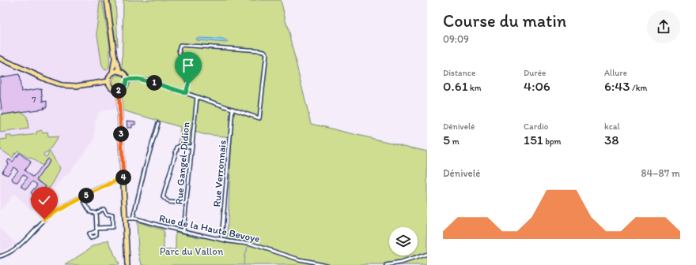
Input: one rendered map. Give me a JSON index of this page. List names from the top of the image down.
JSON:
{
  "streets": {
    "street": ["Rue Gangel-Didion", "Rue Verronnais", "Rue de la Haute Bevoye"]
  },
  "crossings": [
    ["Rue Gangel-Didion", "Rue de la Haute Bevoye"],
    ["Rue Verronnais", "Rue de la Haute Bevoye"]
  ],
  "parks": ["Parc du Vallon"],
  "house_numbers": ["7"],
  "page": {
    "heading": ["Course du matin", "09:09"],
    "stats": [
      ["Distance", "0.61 km"],
      ["Durée", "4:06"],
      ["Allure", "6:43 /km"],
      ["Dénivelé", "5 m"],
      ["Cardio", "151 bpm"],
      ["kcal", "38"]
    ],
    "pins": [
      "1",
      "2",
      "3",
      "4",
      "5"
    ],
    "chart": ["Dénivelé", "84–87 m"]
  }
}
